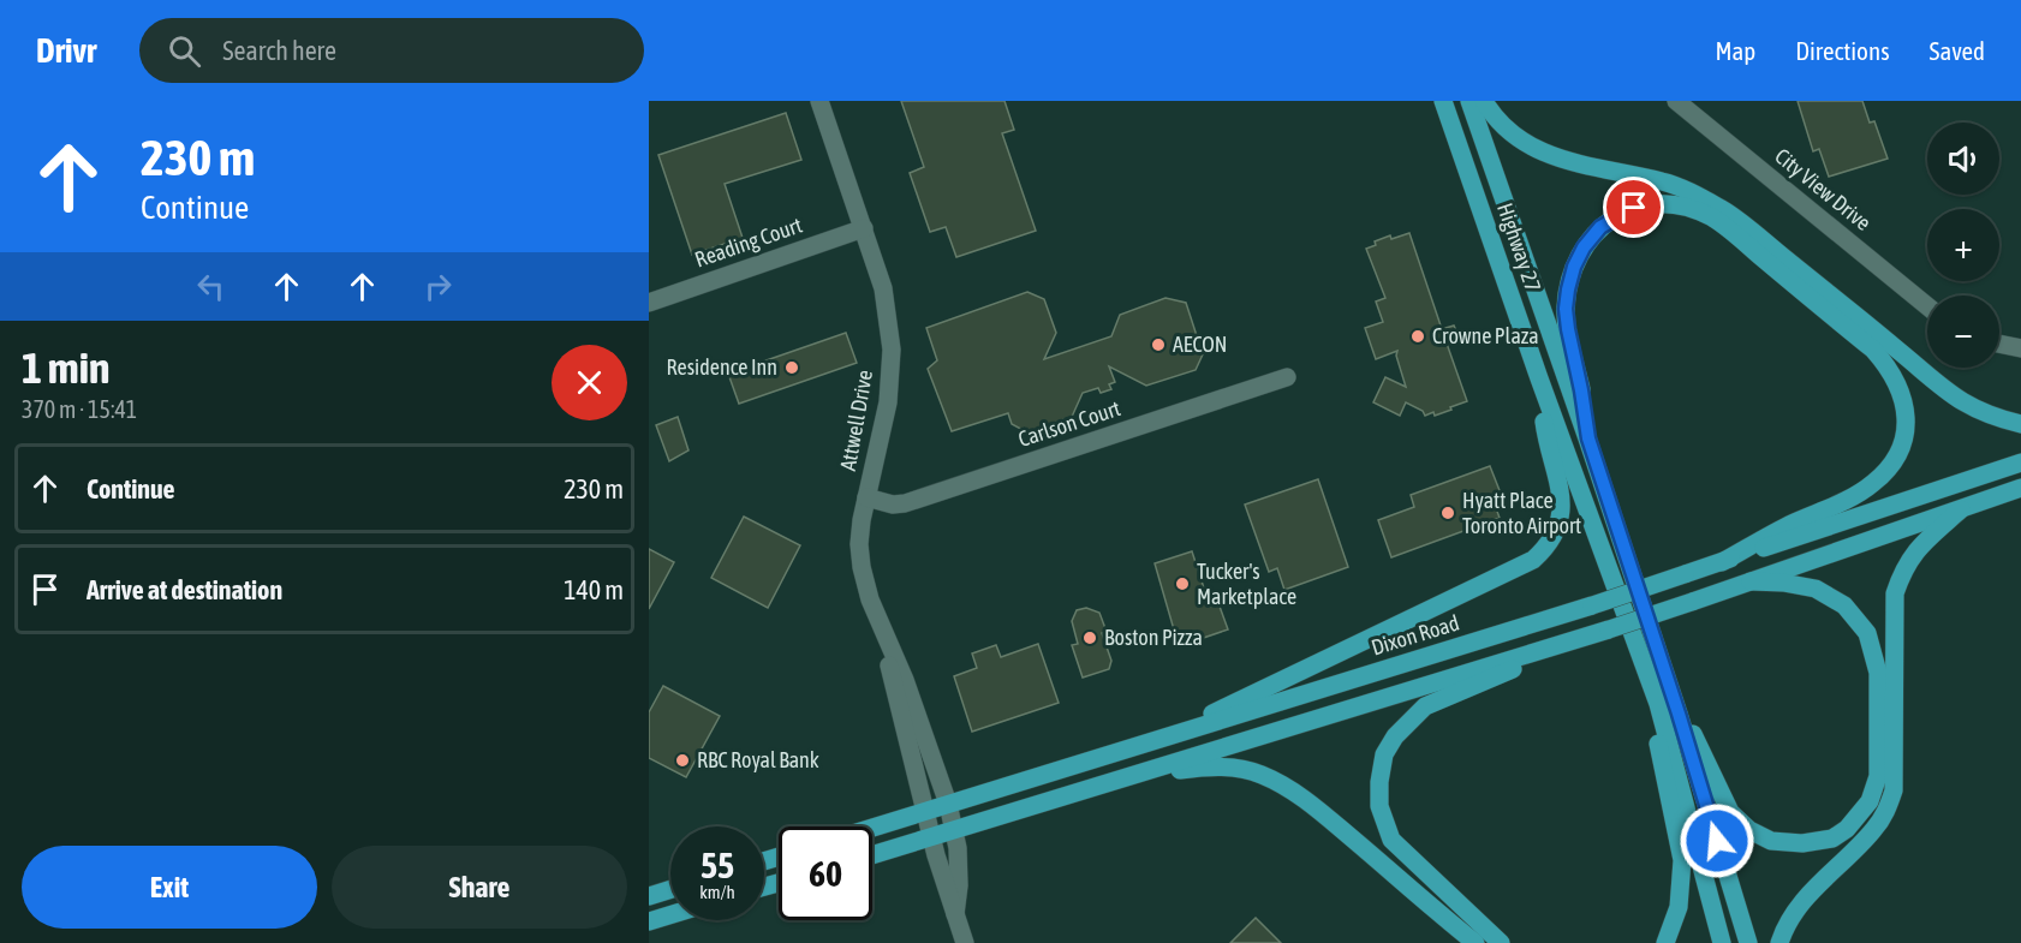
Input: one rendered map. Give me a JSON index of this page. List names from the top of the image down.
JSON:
{
  "streets": {
    "main road": ["Highway 27", "Dixon Road"],
    "street": [
      "City View Drive",
      "Reading Court",
      "Attwell Drive",
      "Carlson Court"
    ]
  },
  "crossings": [
    ["Reading Court", "Attwell Drive"],
    ["Attwell Drive", "Carlson Court"],
    ["Attwell Drive", "Dixon Road"]
  ],
  "places": [
    "Crowne Plaza",
    "AECON",
    "Residence Inn",
    "Hyatt Place Toronto Airport",
    "Tucker's Marketplace",
    "Boston Pizza",
    "RBC Royal Bank"
  ],
  "page": {
    "header": "Drivr",
    "search": "Search here",
    "nav": ["Map", "Directions", "Saved"],
    "turn": ["230 m", "Continue"],
    "map_buttons": ["+", "−"],
    "heading": ["1 min", "370 m · 15:41"],
    "list": [
      {
        "name": "Continue",
        "value": "230 m"
      },
      {
        "name": "Arrive at destination",
        "value": "140 m"
      }
    ],
    "speed": "55 km/h",
    "limit": "60",
    "buttons": ["Exit", "Share"]
  }
}
